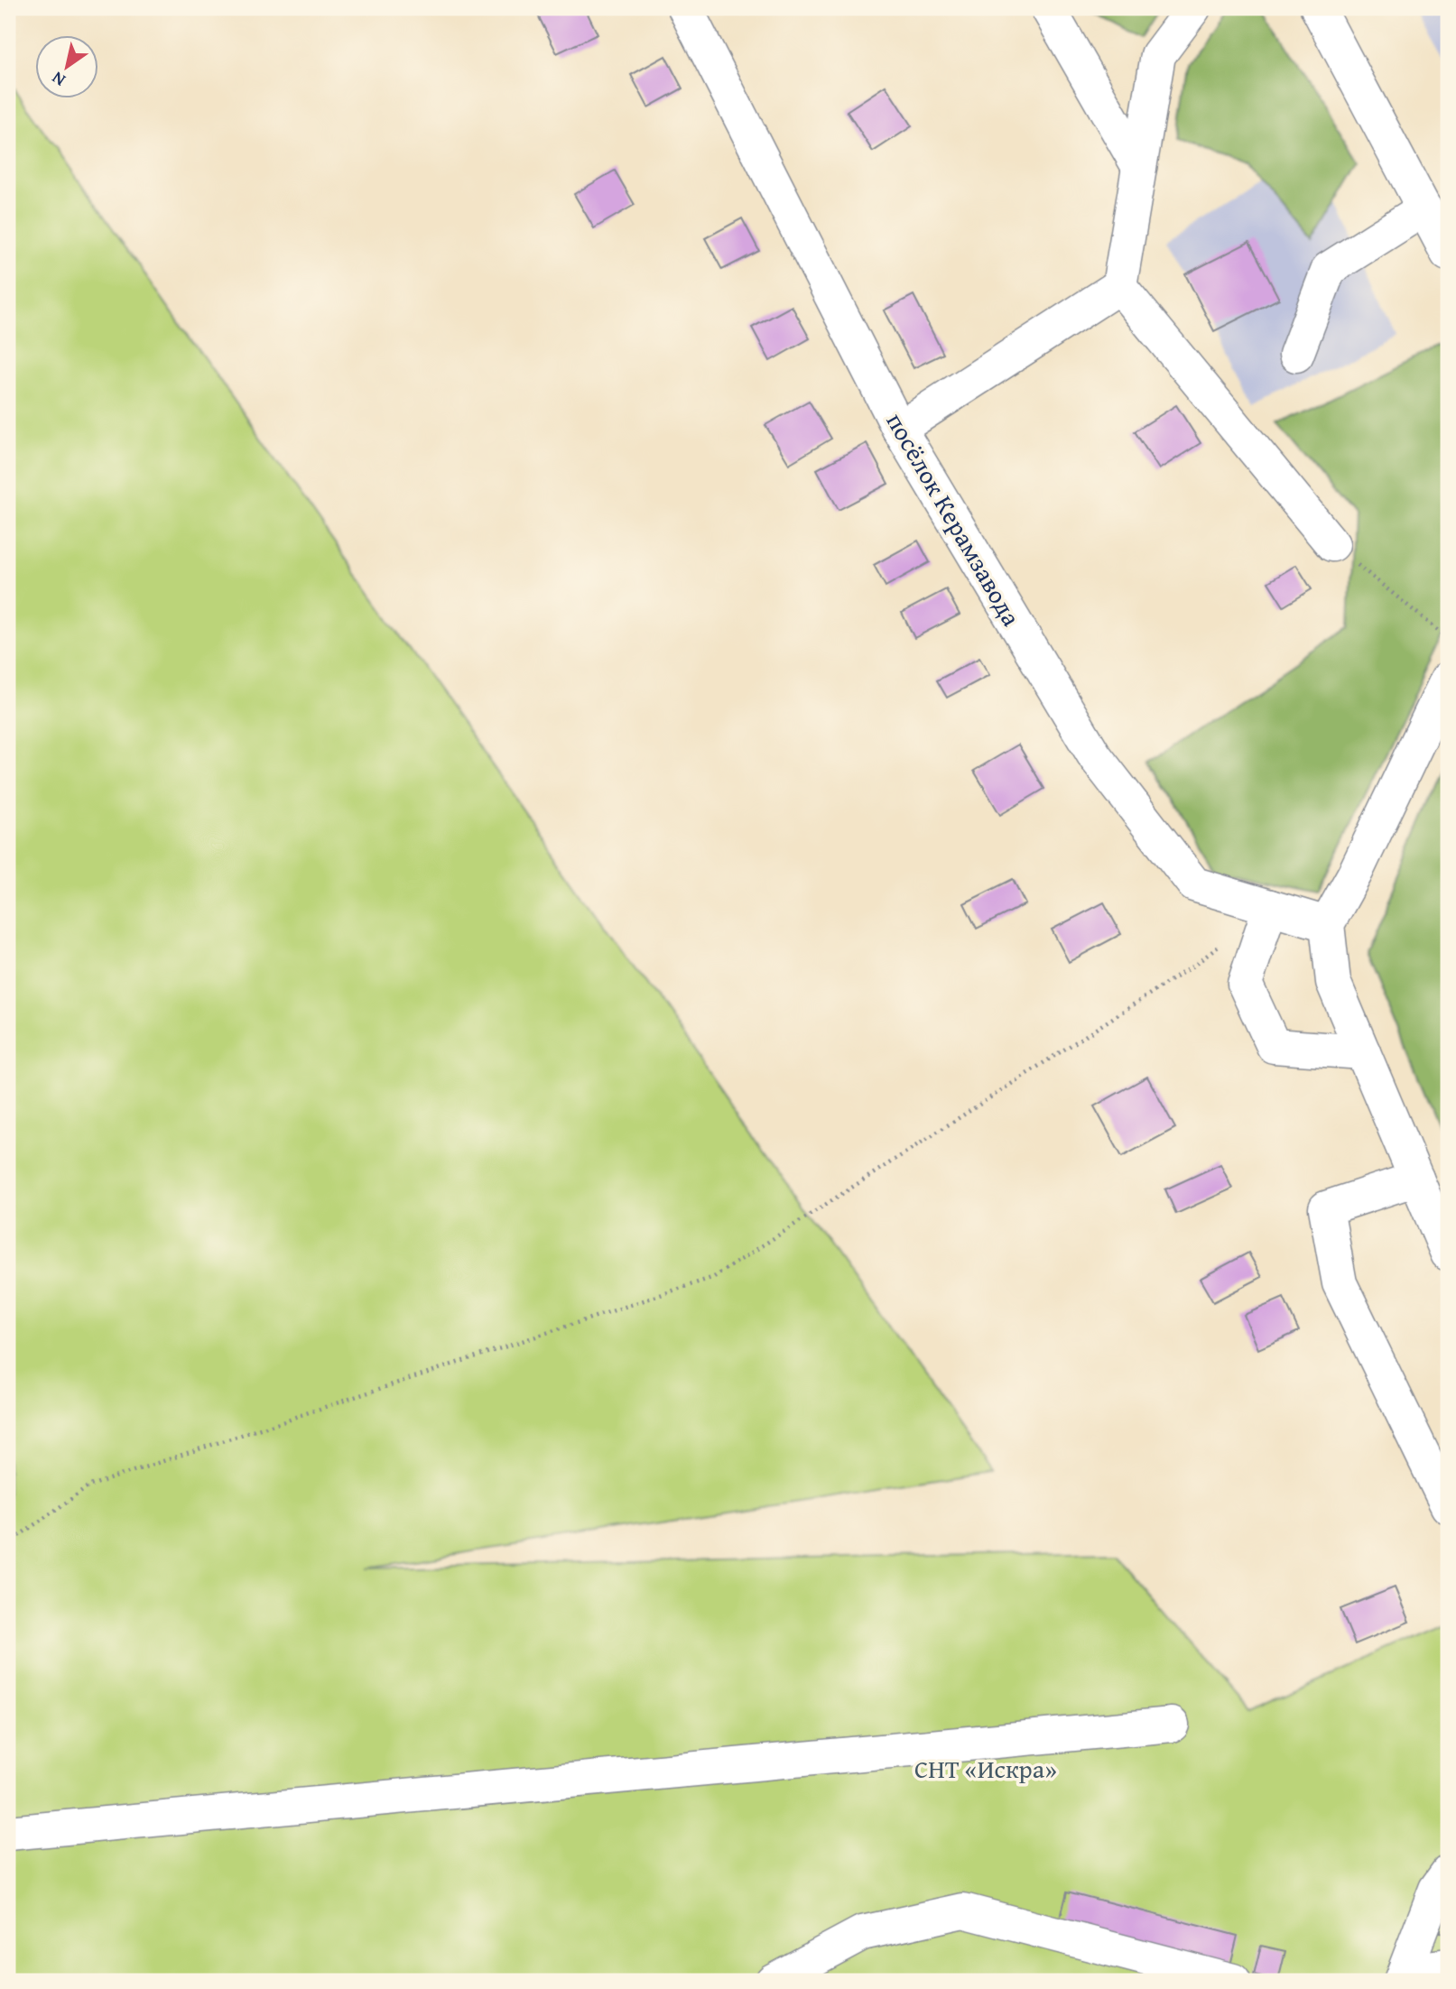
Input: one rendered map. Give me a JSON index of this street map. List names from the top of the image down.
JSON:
{
  "streets": {
    "street": ["посёлок Керамзавода"]
  },
  "parks": ["СНТ «Искра»"],
  "north": "bottom left"
}
